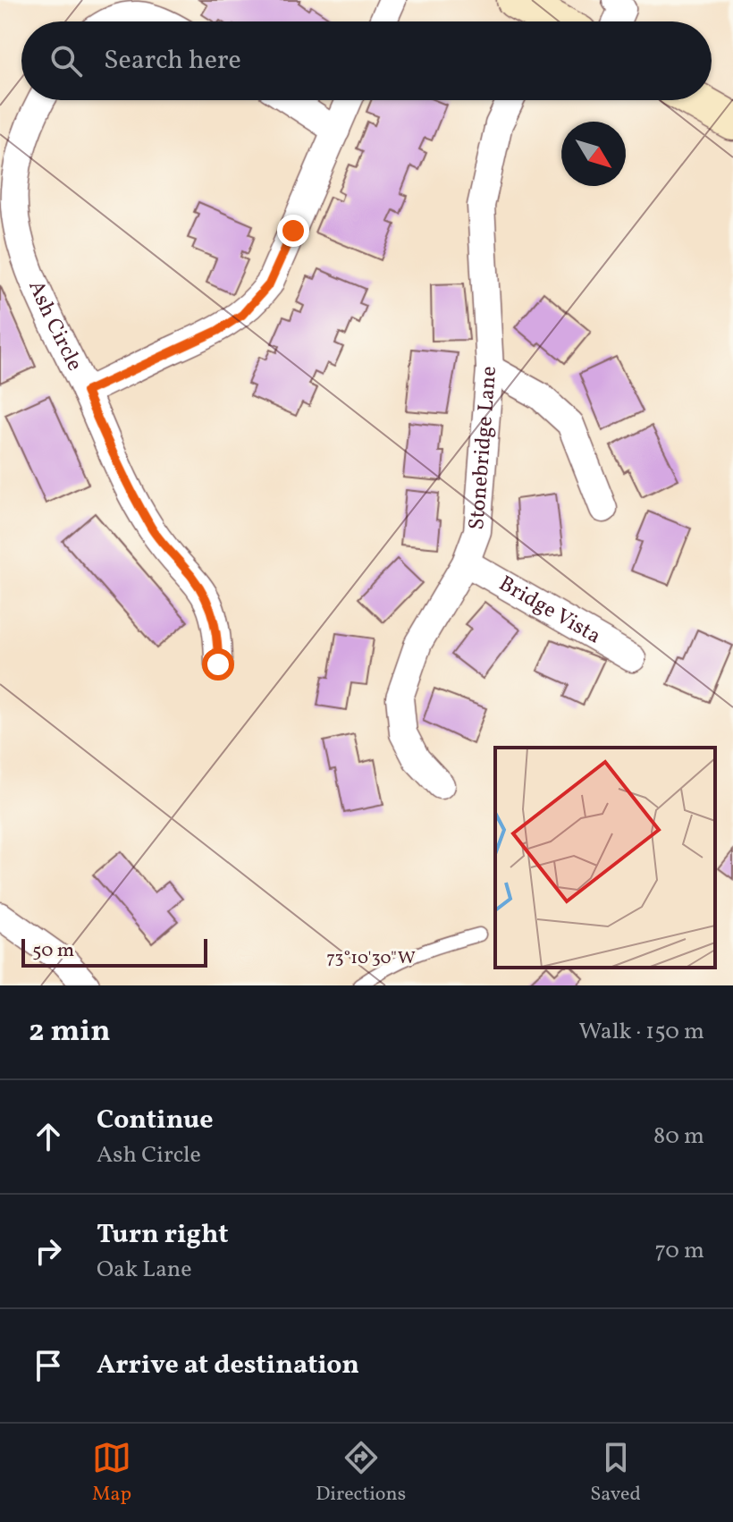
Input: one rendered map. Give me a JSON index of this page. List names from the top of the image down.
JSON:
{
  "streets": {
    "street": ["Ash Circle", "Stonebridge Lane", "Bridge Vista"]
  },
  "crossings": [
    ["Stonebridge Lane", "Bridge Vista"]
  ],
  "scale_bar": "50 m",
  "north": "bottom right",
  "page": {
    "search": "Search here",
    "scale": "50 m",
    "heading": ["2 min", "Walk · 150 m"],
    "list": [
      ["Continue", "Ash Circle", "80 m"],
      ["Turn right", "Oak Lane", "70 m"],
      "Arrive at destination"
    ],
    "nav": ["Map", "Directions", "Saved"]
  },
  "coordinates": ["73°10'30\"W"]
}
